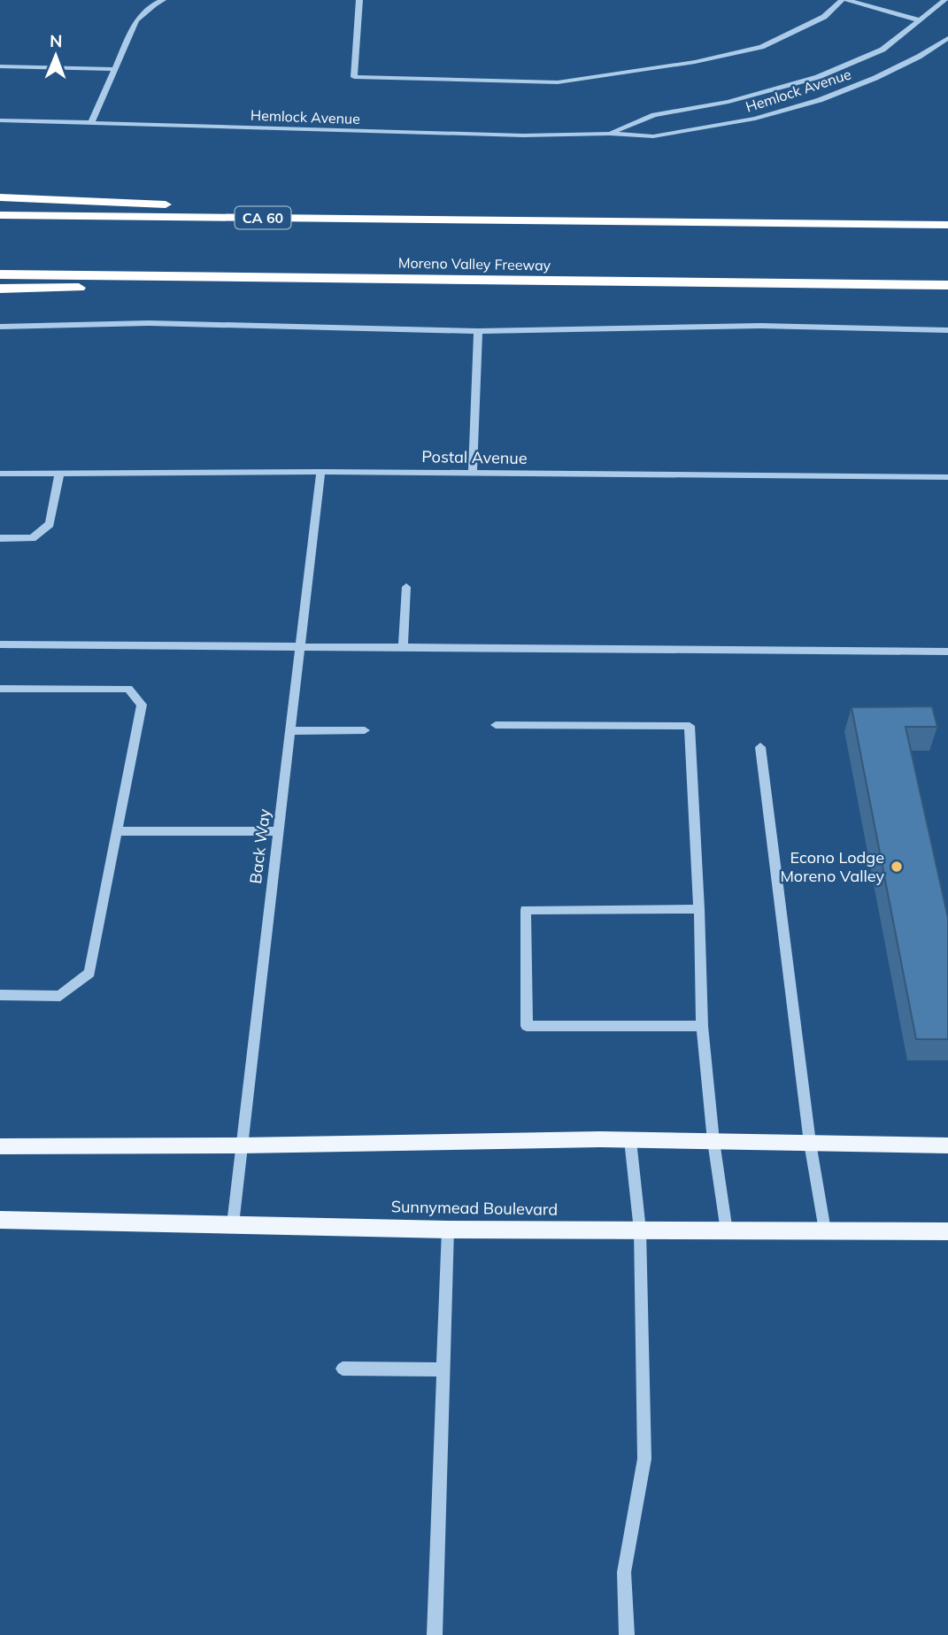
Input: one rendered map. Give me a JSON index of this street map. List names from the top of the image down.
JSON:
{
  "streets": {
    "highway": ["CA 60", "Moreno Valley Freeway"],
    "main road": ["Sunnymead Boulevard"],
    "street": ["Hemlock Avenue", "Postal Avenue", "Back Way"]
  },
  "crossings": [
    ["Postal Avenue", "Back Way"],
    ["Back Way", "Sunnymead Boulevard"]
  ],
  "places": ["Econo Lodge Moreno Valley"],
  "north": "top"
}
